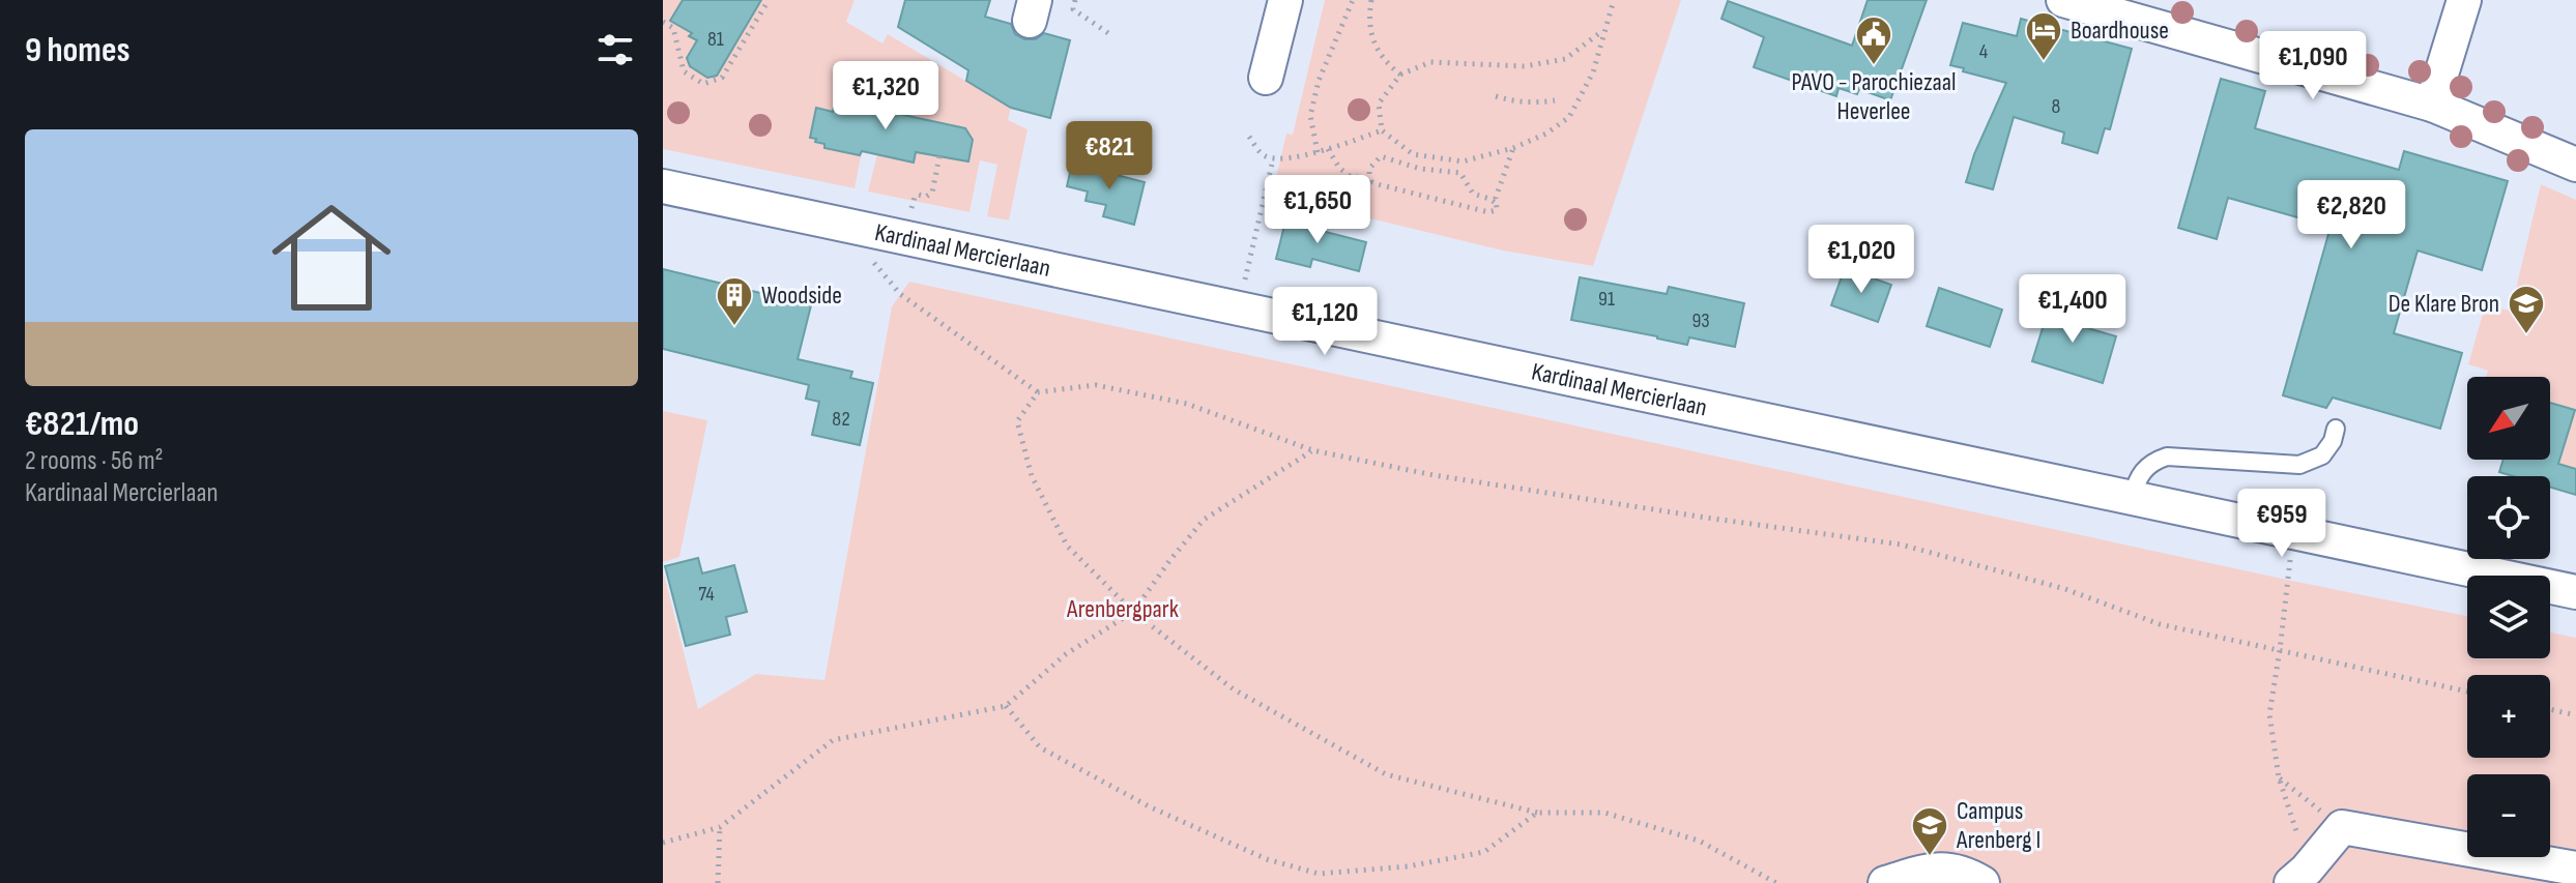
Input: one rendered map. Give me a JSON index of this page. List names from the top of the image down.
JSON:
{
  "streets": {
    "street": ["Kardinaal Mercierlaan"]
  },
  "parks": ["Arenbergpark"],
  "places": {
    "hotel": ["Boardhouse"],
    "public building": ["PAVO - Parochiezaal Heverlee"],
    "building": ["Woodside"],
    "school or university": ["De Klare Bron", "Campus Arenberg I"]
  },
  "house_numbers": [
    "81",
    "4",
    "8",
    "91",
    "93",
    "82",
    "74"
  ],
  "north": "bottom left",
  "page": {
    "heading": "9 homes",
    "price": [
      "€1,090",
      "€1,320",
      "€821",
      "€1,650",
      "€2,820",
      "€1,020",
      "€1,400",
      "€1,120",
      "€959"
    ],
    "list": [
      {
        "name": "€821/mo",
        "note": "2 rooms · 56 m² · Kardinaal Mercierlaan"
      }
    ],
    "map_buttons": ["+", "−"]
  }
}
